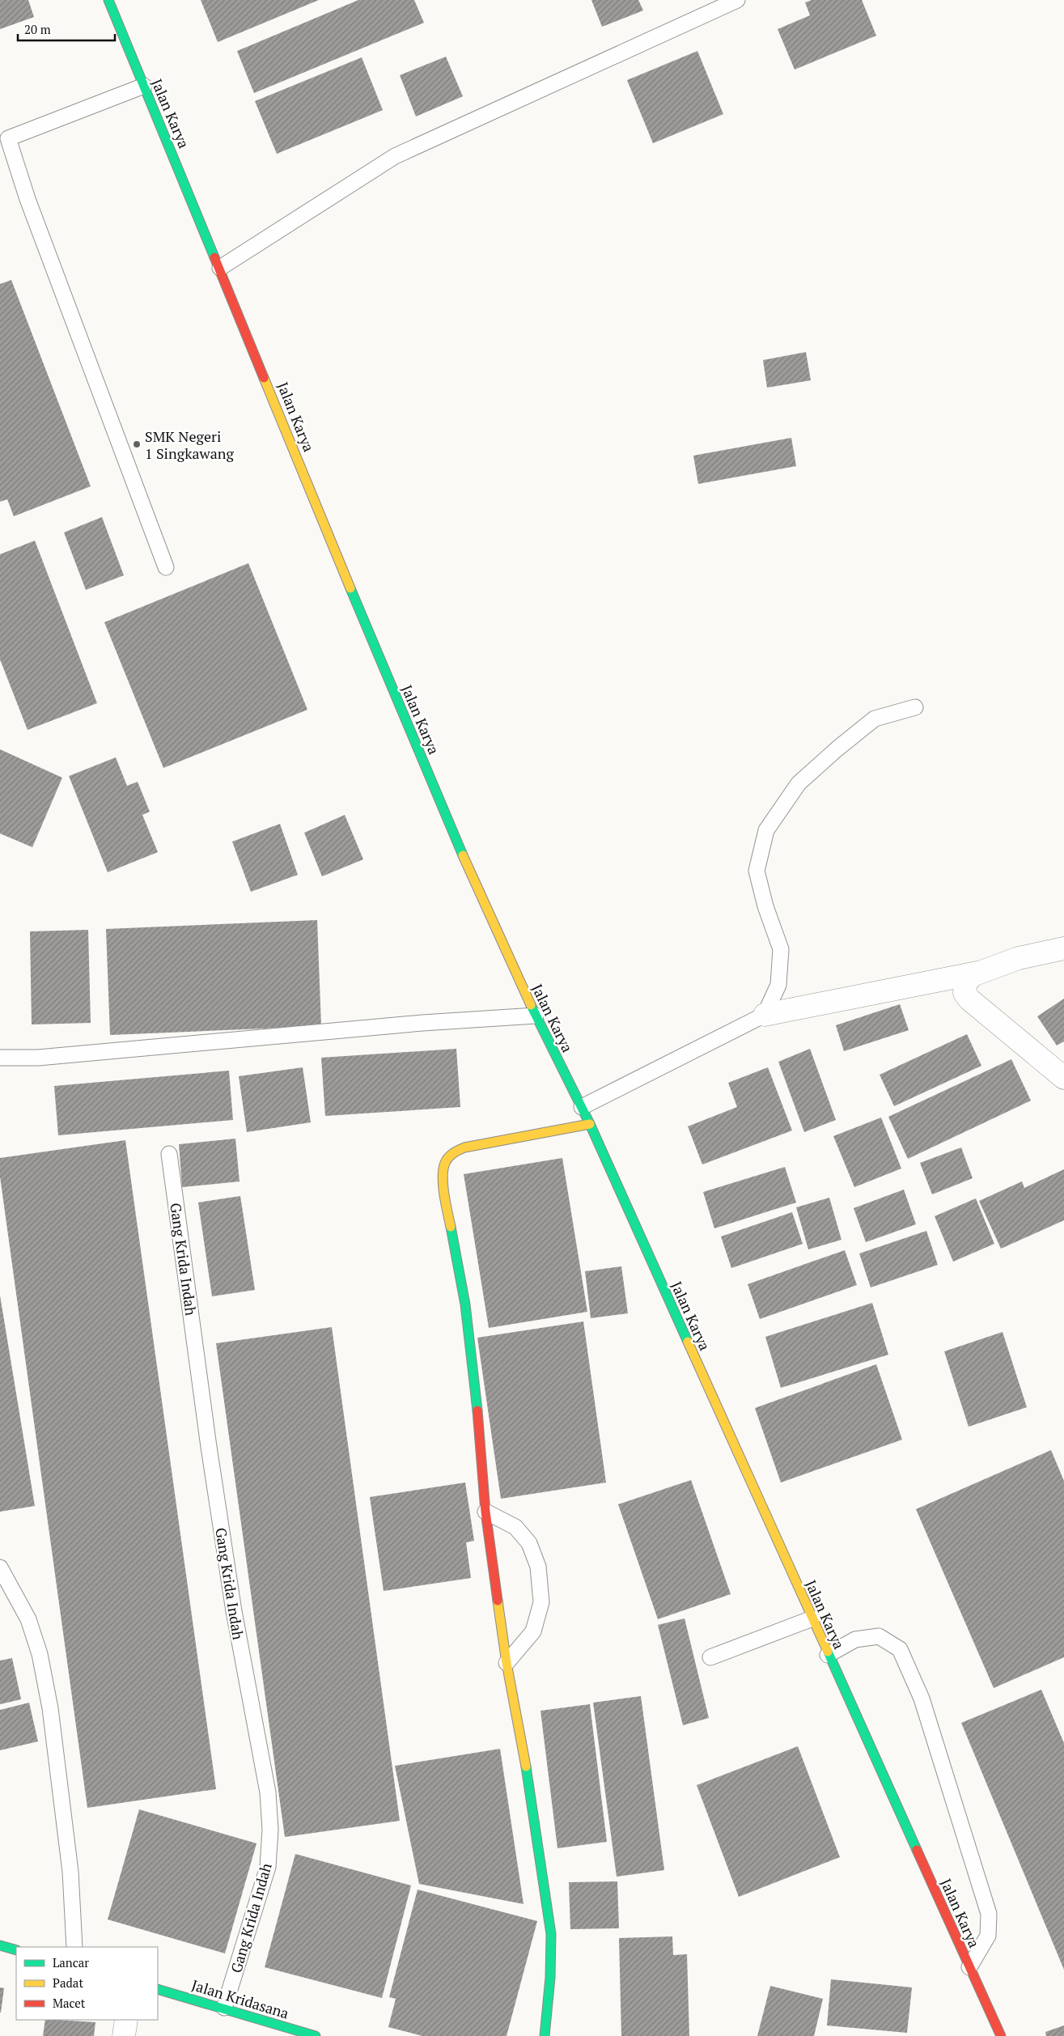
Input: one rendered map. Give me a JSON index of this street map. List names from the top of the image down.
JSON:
{
  "streets": {
    "street": ["Jalan Karya", "Jalan Kridasana"],
    "lane": ["Gang Krida Indah"]
  },
  "crossings": [
    ["Gang Krida Indah", "Jalan Kridasana"]
  ],
  "places": ["SMK Negeri 1 Singkawang"],
  "legend": ["Lancar", "Padat", "Macet"],
  "scale_bar": "20 m"
}
